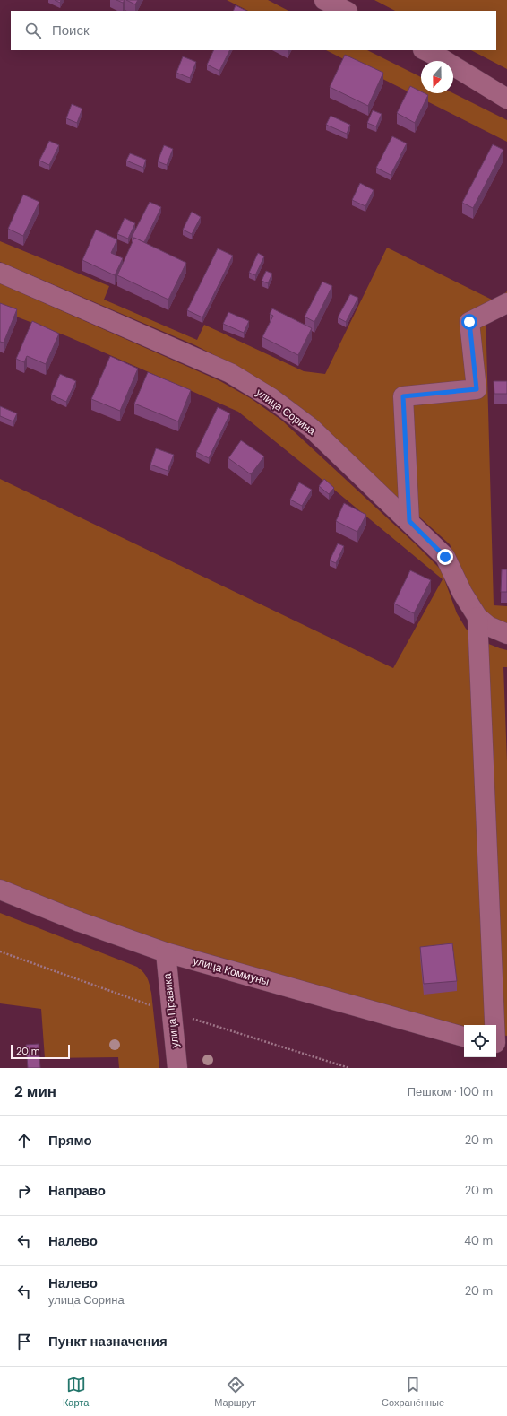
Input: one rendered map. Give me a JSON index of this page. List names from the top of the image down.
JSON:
{
  "streets": {
    "street": ["улица Сорина", "улица Коммуны", "улица Правика"]
  },
  "crossings": [
    ["улица Коммуны", "улица Правика"]
  ],
  "scale_bar": "20 m",
  "north": "bottom",
  "page": {
    "search": "Поиск",
    "scale": "20 m",
    "heading": ["2 мин", "Пешком · 100 m"],
    "list": [
      ["Прямо", "20 m"],
      ["Направо", "20 m"],
      ["Налево", "40 m"],
      ["Налево", "улица Сорина", "20 m"],
      "Пункт назначения"
    ],
    "nav": ["Карта", "Маршрут", "Сохранённые"]
  }
}
